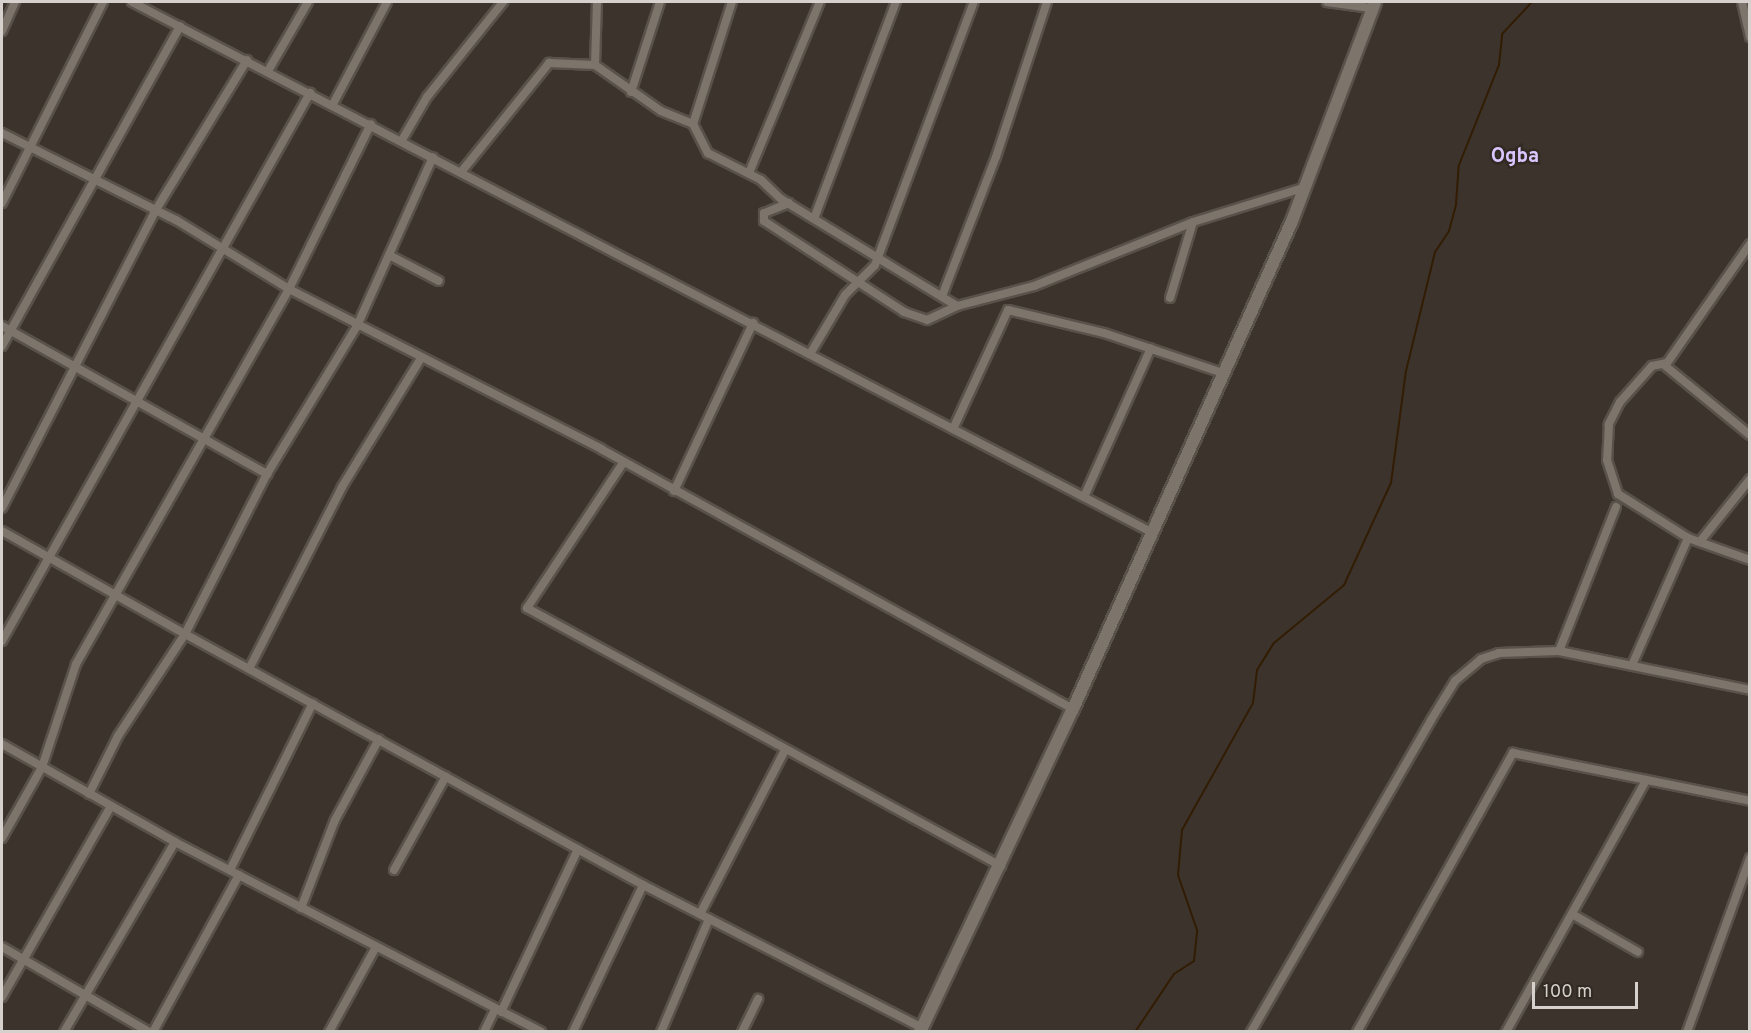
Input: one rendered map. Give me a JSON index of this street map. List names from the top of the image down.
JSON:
{
  "districts": ["Ogba"],
  "scale_bar": "100 m"
}
